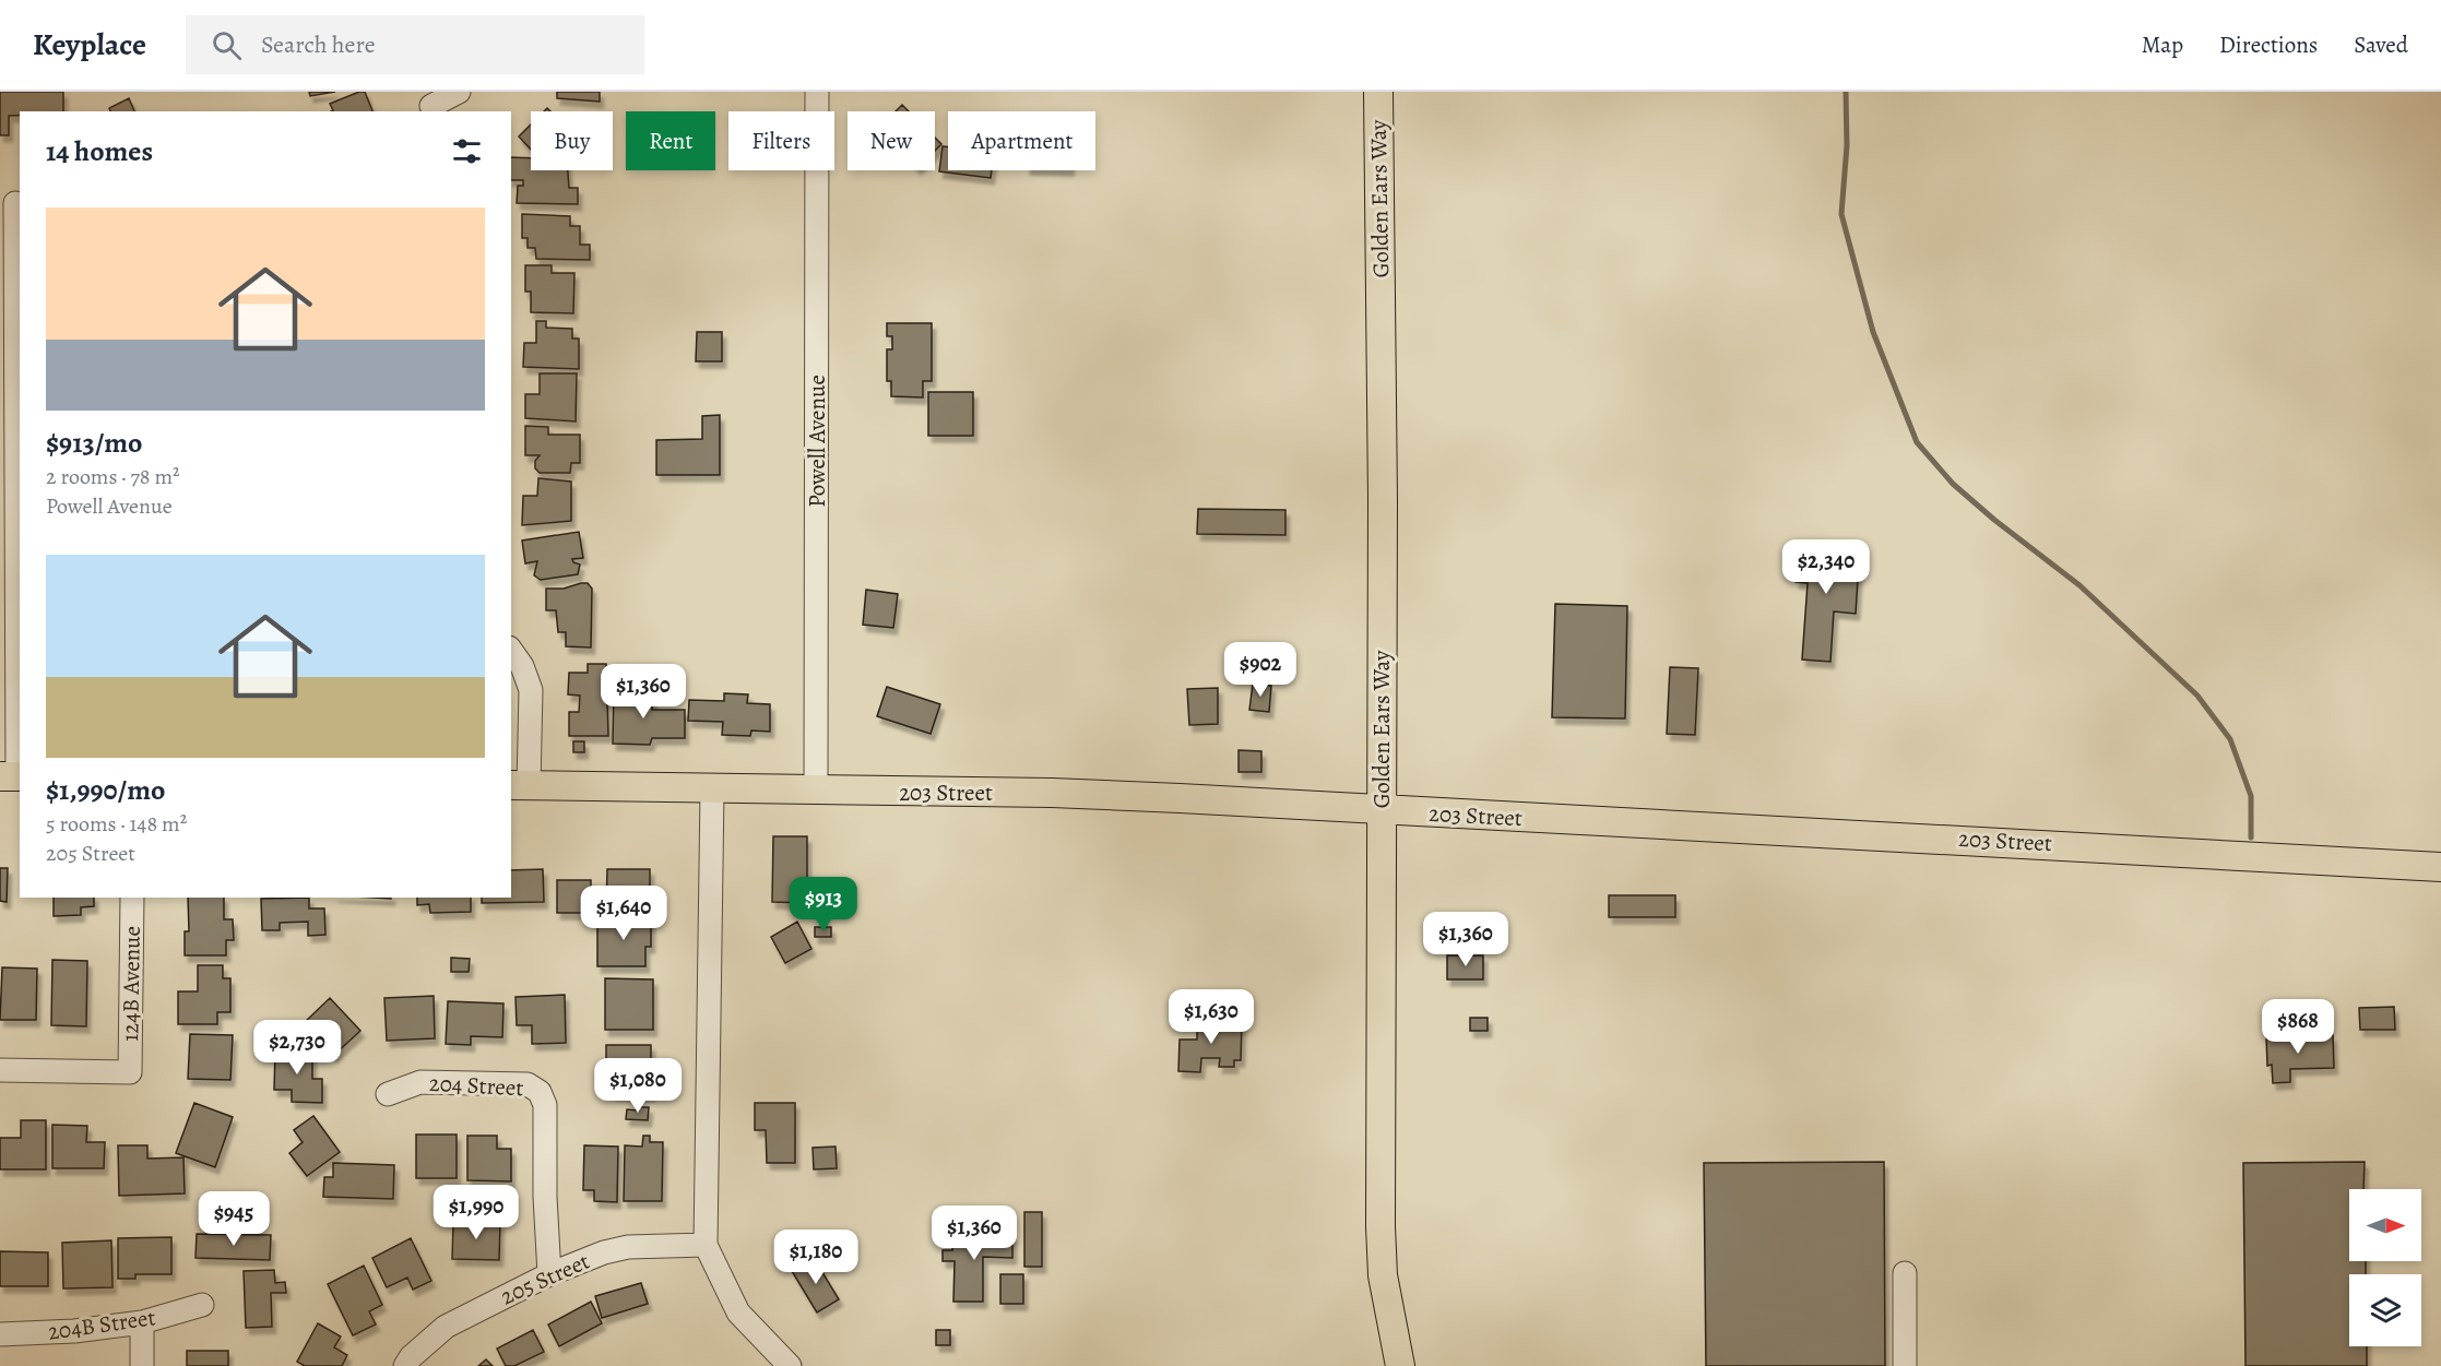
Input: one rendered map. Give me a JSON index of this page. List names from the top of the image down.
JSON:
{
  "streets": {
    "main road": ["Golden Ears Way", "203 Street"],
    "street": [
      "Powell Avenue",
      "124B Avenue",
      "204 Street",
      "205 Street",
      "204B Street"
    ]
  },
  "crossings": [
    ["Golden Ears Way", "203 Street"],
    ["Powell Avenue", "203 Street"],
    ["204 Street", "205 Street"]
  ],
  "north": "right",
  "page": {
    "header": "Keyplace",
    "search": "Search here",
    "nav": ["Map", "Directions", "Saved"],
    "chip": [
      "Buy",
      "Rent",
      "Filters",
      "New",
      "Apartment"
    ],
    "heading": "14 homes",
    "list": [
      {
        "name": "$913/mo",
        "note": "2 rooms · 78 m² · Powell Avenue"
      },
      {
        "name": "$1,990/mo",
        "note": "5 rooms · 148 m² · 205 Street"
      }
    ],
    "price": [
      "$2,340",
      "$902",
      "$1,360",
      "$913",
      "$1,640",
      "$1,360",
      "$1,630",
      "$868",
      "$2,730",
      "$1,080",
      "$1,990",
      "$945",
      "$1,360",
      "$1,180"
    ]
  }
}
